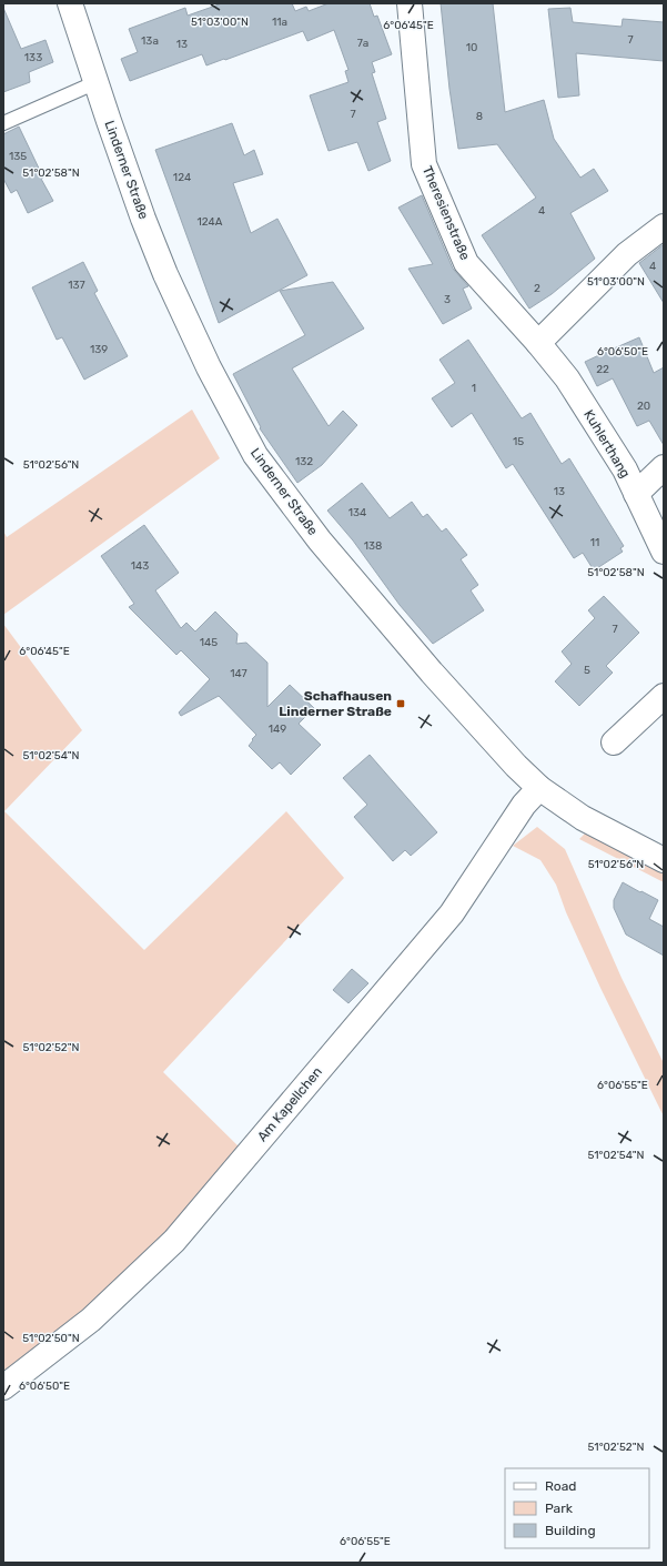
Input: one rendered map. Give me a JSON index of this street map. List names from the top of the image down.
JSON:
{
  "streets": {
    "street": [
      "Linderner Straße",
      "Theresienstraße",
      "Kuhlerthang",
      "Am Kapellchen"
    ]
  },
  "crossings": [
    ["Linderner Straße", "Am Kapellchen"],
    ["Theresienstraße", "Kuhlerthang"]
  ],
  "places": {
    "transit": ["Schafhausen Linderner Straße"]
  },
  "house_numbers": [
    "11a",
    "7",
    "13a",
    "7a",
    "13",
    "10",
    "133",
    "7",
    "8",
    "135",
    "124",
    "4",
    "124A",
    "4",
    "137",
    "2",
    "3",
    "139",
    "22",
    "1",
    "20",
    "15",
    "132",
    "13",
    "134",
    "11",
    "138",
    "143",
    "7",
    "145",
    "5",
    "147",
    "149"
  ],
  "legend": ["Road", "Park", "Building"],
  "coordinates": [
    "51°03'00\"N",
    "6°06'45\"E",
    "51°02'58\"N",
    "6°06'50\"E",
    "51°02'56\"N",
    "51°02'54\"N",
    "51°02'52\"N",
    "6°06'55\"E",
    "51°02'50\"N"
  ]
}
